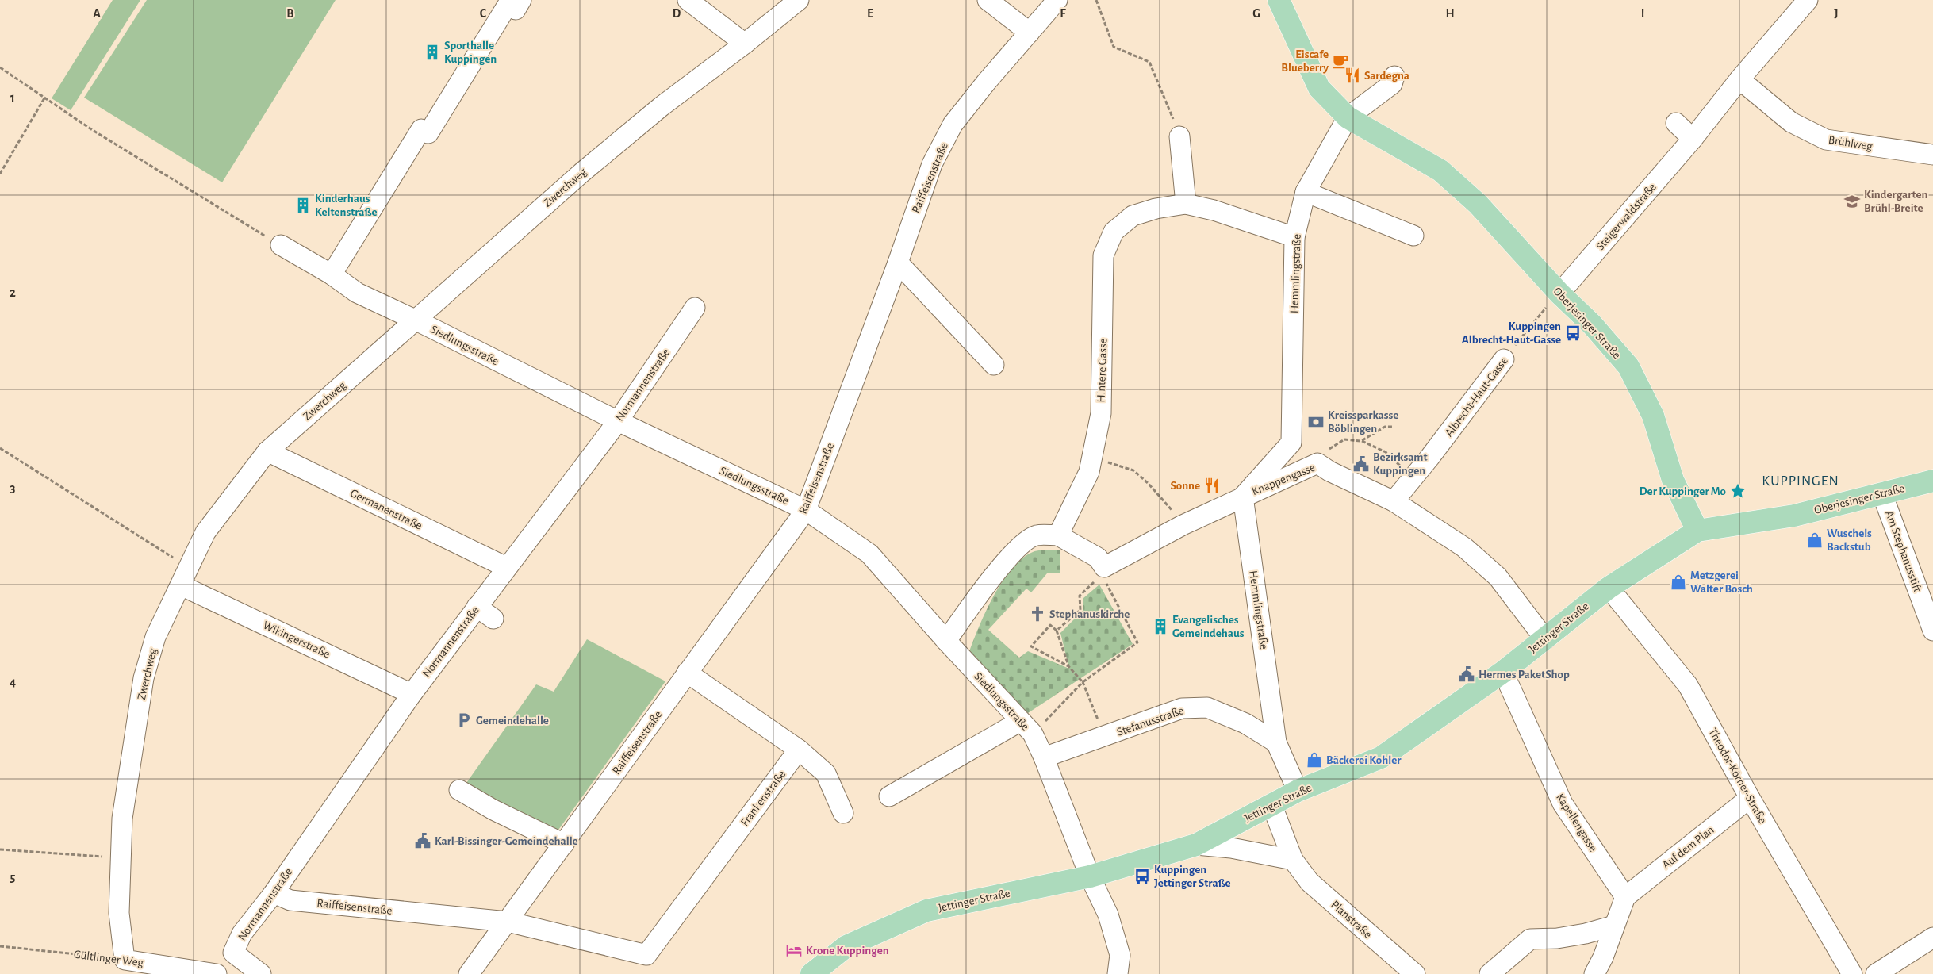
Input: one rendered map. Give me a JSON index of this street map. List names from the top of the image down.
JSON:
{
  "streets": {
    "main road": ["Oberjesinger Straße", "Jettinger Straße"],
    "street": [
      "Brühlweg",
      "Raiffeisenstraße",
      "Zwerchweg",
      "Steigerwaldstraße",
      "Hemmlingstraße",
      "Siedlungsstraße",
      "Hintere Gasse",
      "Normannenstraße",
      "Albrecht-Haut-Gasse",
      "Knappengasse",
      "Germanenstraße",
      "Am Stephanusstift",
      "Wikingerstraße",
      "Stefanusstraße",
      "Theodor-Körner-Straße",
      "Frankenstraße",
      "Kapellengasse",
      "Auf dem Plan",
      "Planstraße",
      "Gültlinger Weg"
    ]
  },
  "crossings": [
    ["Brühlweg", "Steigerwaldstraße"],
    ["Raiffeisenstraße", "Siedlungsstraße"],
    ["Raiffeisenstraße", "Normannenstraße"],
    ["Raiffeisenstraße", "Frankenstraße"],
    ["Zwerchweg", "Siedlungsstraße"],
    ["Zwerchweg", "Germanenstraße"],
    ["Zwerchweg", "Wikingerstraße"],
    ["Zwerchweg", "Gültlinger Weg"],
    ["Steigerwaldstraße", "Oberjesinger Straße"],
    ["Steigerwaldstraße", "Albrecht-Haut-Gasse"],
    ["Hemmlingstraße", "Oberjesinger Straße"],
    ["Hemmlingstraße", "Hintere Gasse"],
    ["Hemmlingstraße", "Knappengasse"],
    ["Hemmlingstraße", "Jettinger Straße"],
    ["Hemmlingstraße", "Stefanusstraße"],
    ["Oberjesinger Straße", "Albrecht-Haut-Gasse"],
    ["Oberjesinger Straße", "Am Stephanusstift"],
    ["Oberjesinger Straße", "Jettinger Straße"],
    ["Siedlungsstraße", "Normannenstraße"],
    ["Siedlungsstraße", "Jettinger Straße"],
    ["Siedlungsstraße", "Stefanusstraße"],
    ["Normannenstraße", "Germanenstraße"],
    ["Normannenstraße", "Wikingerstraße"],
    ["Albrecht-Haut-Gasse", "Knappengasse"],
    ["Knappengasse", "Jettinger Straße"],
    ["Jettinger Straße", "Theodor-Körner-Straße"],
    ["Jettinger Straße", "Kapellengasse"],
    ["Jettinger Straße", "Planstraße"],
    ["Theodor-Körner-Straße", "Auf dem Plan"],
    ["Kapellengasse", "Auf dem Plan"]
  ],
  "districts": ["KUPPINGEN"],
  "places": {
    "building": ["Sporthalle Kuppingen", "Kinderhaus Keltenstraße", "Evangelisches Gemeindehaus"],
    "cafe": ["Eiscafe Blueberry"],
    "restaurant": ["Sardegna", "Sonne"],
    "school or university": ["Kindergarten Brühl-Breite"],
    "bus stop": ["Kuppingen Albrecht-Haut-Gasse", "Kuppingen Jettinger Straße"],
    "bank": ["Kreissparkasse Böblingen"],
    "public building": ["Bezirksamt Kuppingen", "Hermes PaketShop", "Karl-Bissinger-Gemeindehalle"],
    "place": ["Der Kuppinger Mo"],
    "shop": ["Wuschels Backstub", "Metzgerei Walter Bosch", "Bäckerei Kohler"],
    "church": ["Stephanuskirche"],
    "parking": ["Gemeindehalle"],
    "hotel": ["Krone Kuppingen"]
  },
  "grid": {
    "columns": [
      "A",
      "B",
      "C",
      "D",
      "E",
      "F",
      "G",
      "H",
      "I",
      "J"
    ],
    "rows": [
      "1",
      "2",
      "3",
      "4",
      "5"
    ]
  }
}
